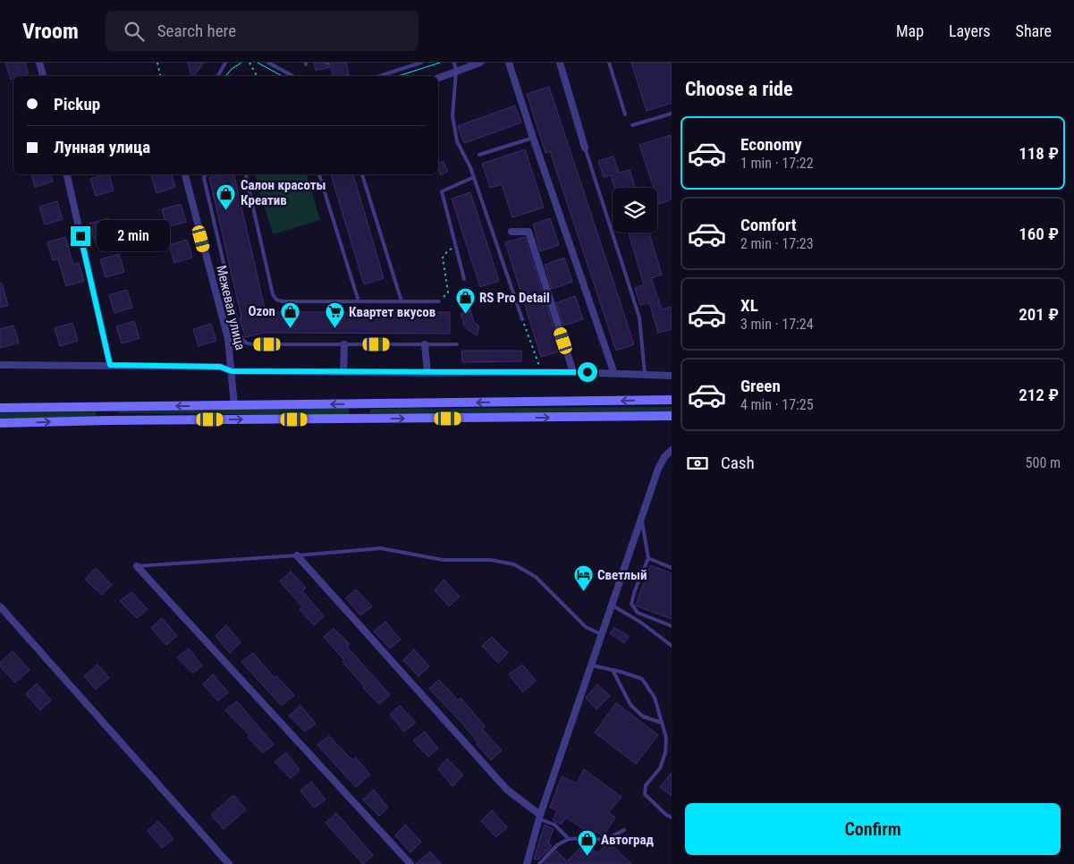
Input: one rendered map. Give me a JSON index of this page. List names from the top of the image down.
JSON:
{
  "streets": {
    "street": ["Межевая улица"]
  },
  "places": {
    "shop": [
      "Салон красоты Креатив",
      "RS Pro Detail",
      "Ozon",
      "Автоград"
    ],
    "supermarket": ["Квартет вкусов"],
    "hotel": ["Светлый"]
  },
  "page": {
    "header": "Vroom",
    "search": "Search here",
    "nav": ["Map", "Layers", "Share"],
    "heading": "Choose a ride",
    "banner": ["Pickup", "Лунная улица"],
    "list": [
      {
        "name": "Economy",
        "note": "1 min · 17:22",
        "value": "118 ₽"
      },
      {
        "name": "Comfort",
        "note": "2 min · 17:23",
        "value": "160 ₽"
      },
      {
        "name": "XL",
        "note": "3 min · 17:24",
        "value": "201 ₽"
      },
      {
        "name": "Green",
        "note": "4 min · 17:25",
        "value": "212 ₽"
      }
    ],
    "bubble": "2 min",
    "pay": ["Cash", "500 m"],
    "buttons": "Confirm"
  }
}
